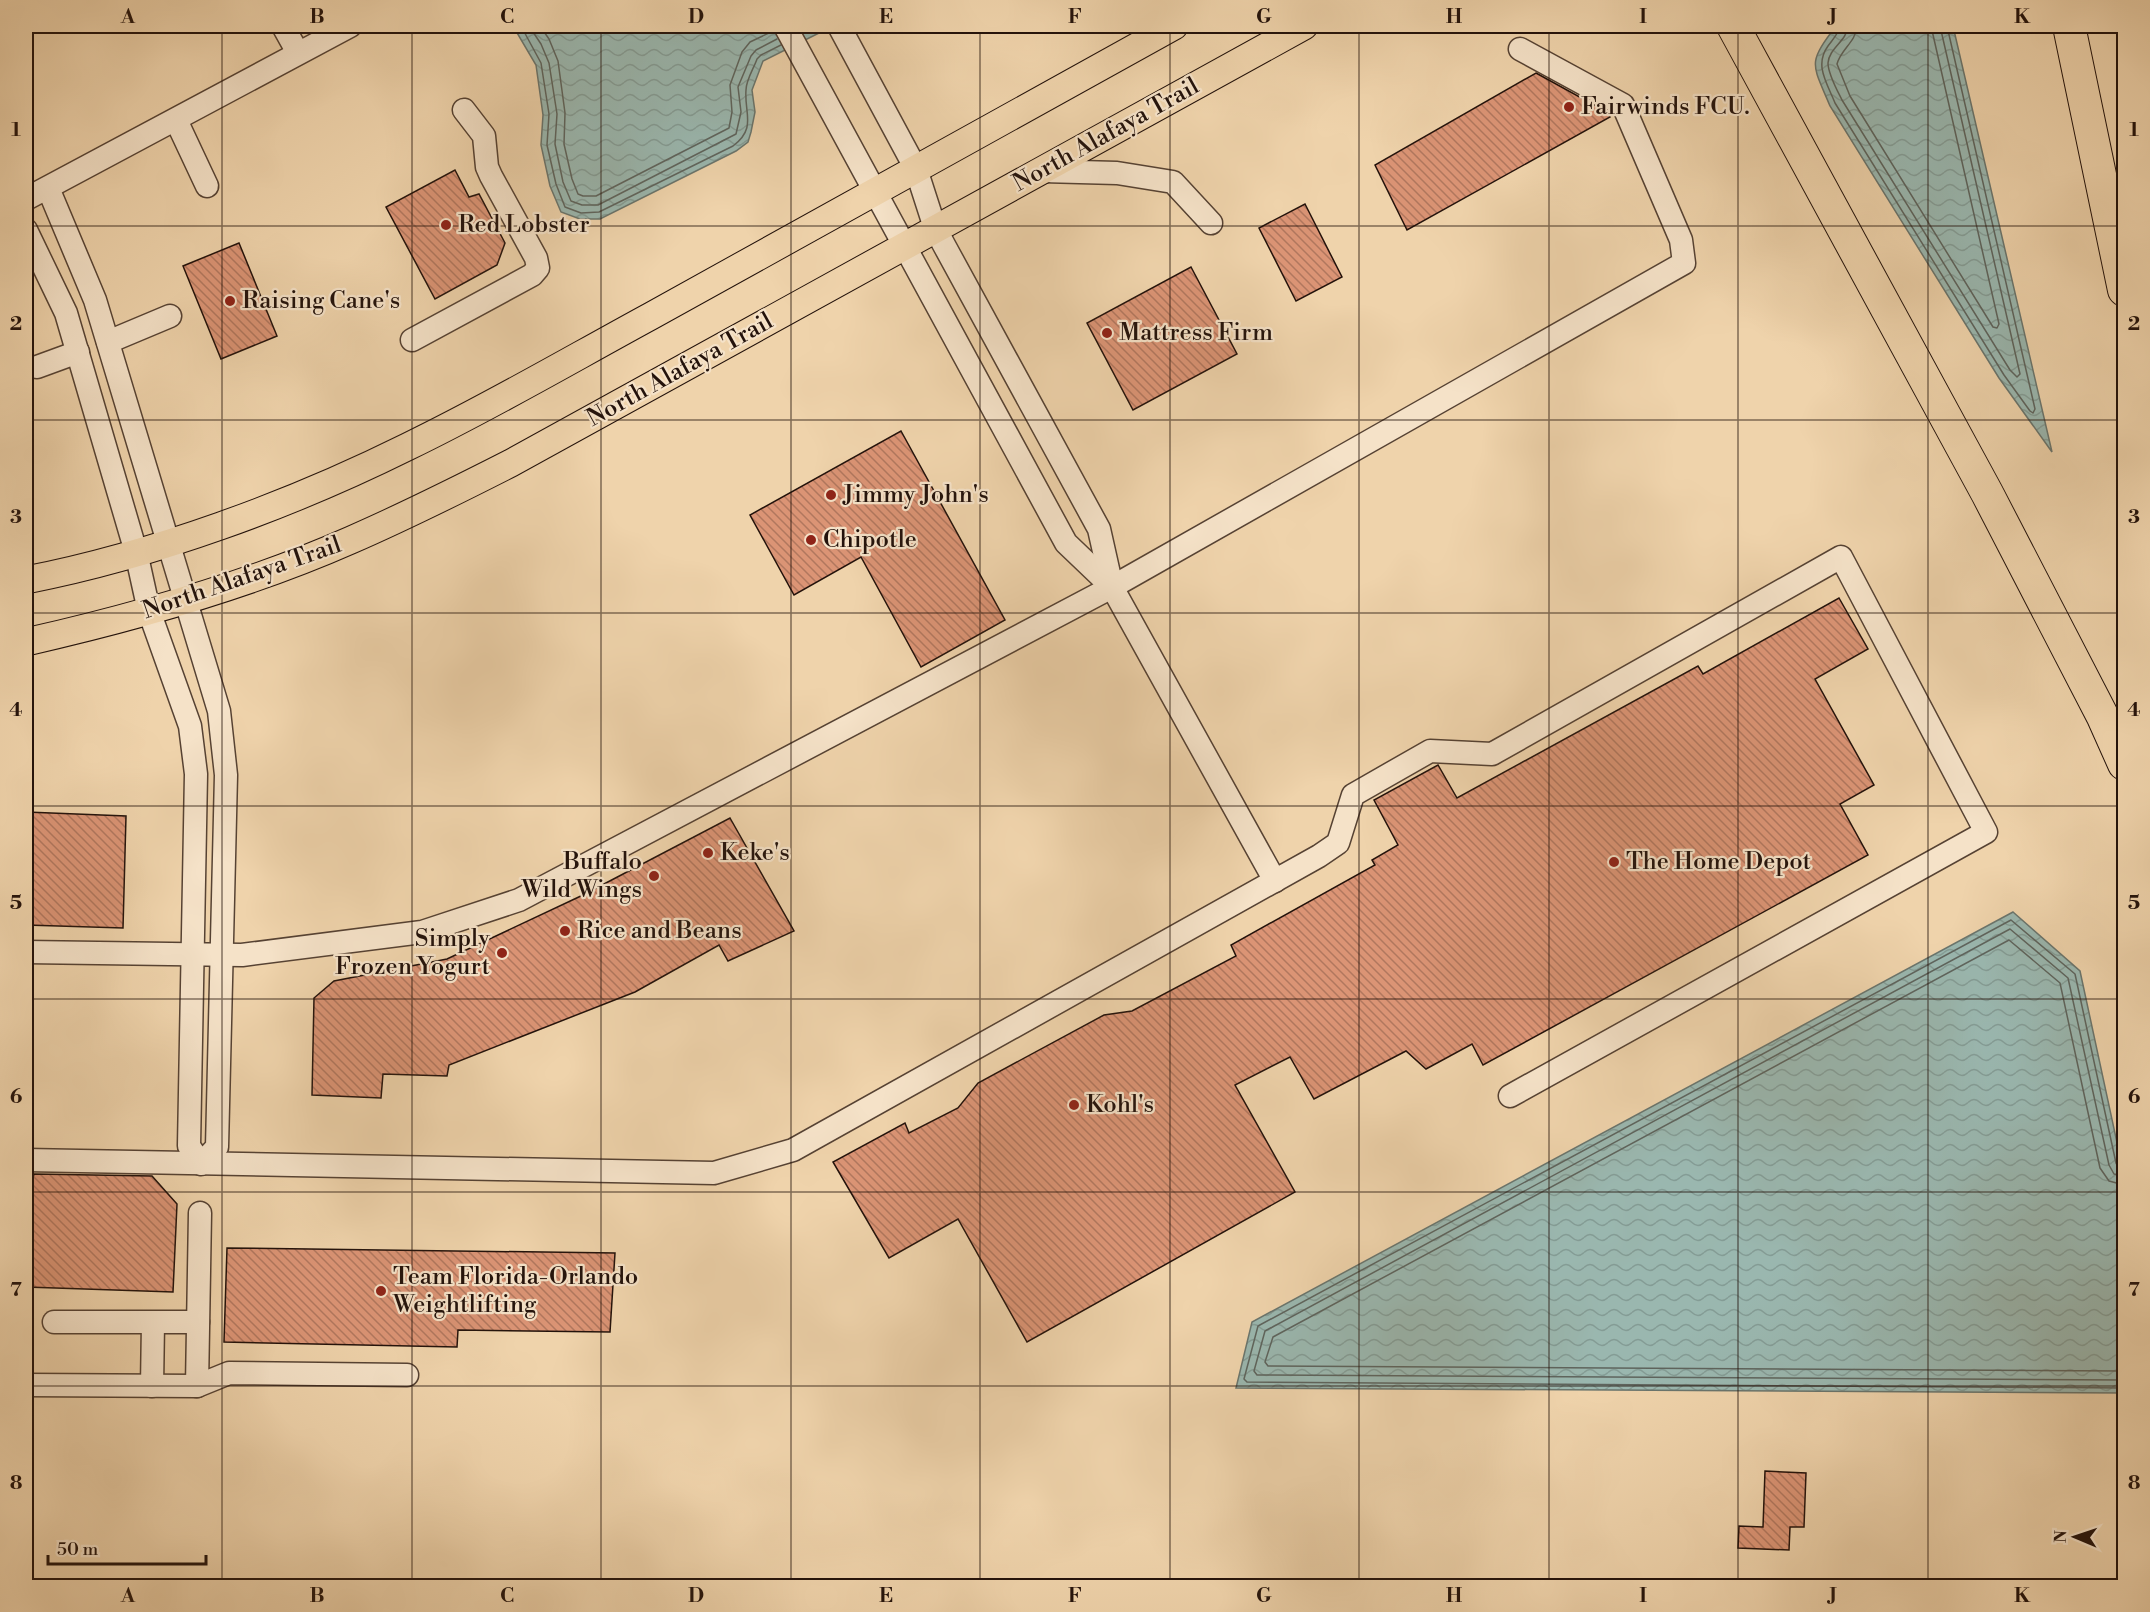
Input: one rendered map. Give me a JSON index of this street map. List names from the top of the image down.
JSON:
{
  "streets": {
    "main road": ["North Alafaya Trail"]
  },
  "places": [
    "Fairwinds FCU.",
    "Red Lobster",
    "Raising Cane's",
    "Mattress Firm",
    "Jimmy John's",
    "Chipotle",
    "Keke's",
    "The Home Depot",
    "Buffalo Wild Wings",
    "Rice and Beans",
    "Simply Frozen Yogurt",
    "Kohl's",
    "Team Florida-Orlando Weightlifting"
  ],
  "scale_bar": "50 m",
  "north": "left",
  "grid": {
    "columns": [
      "A",
      "B",
      "C",
      "D",
      "E",
      "F",
      "G",
      "H",
      "I",
      "J",
      "K"
    ],
    "rows": [
      "1",
      "2",
      "3",
      "4",
      "5",
      "6",
      "7",
      "8"
    ]
  }
}
